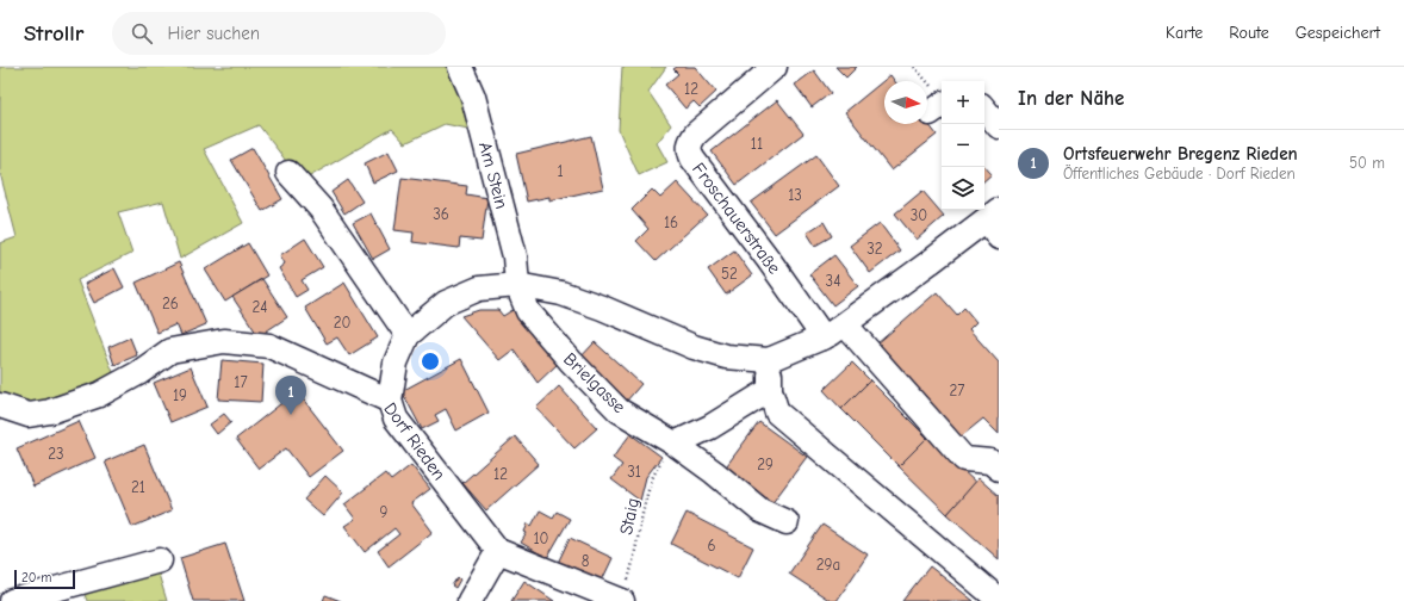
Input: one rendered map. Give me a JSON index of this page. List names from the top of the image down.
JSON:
{
  "streets": {
    "street": [
      "Am Stein",
      "Froschauerstraße",
      "Brielgasse",
      "Dorf Rieden"
    ],
    "path": ["Staig"]
  },
  "crossings": [
    ["Am Stein", "Brielgasse"],
    ["Brielgasse", "Staig"],
    ["Dorf Rieden", "Staig"]
  ],
  "house_numbers": [
    "12",
    "11",
    "1",
    "13",
    "36",
    "30",
    "16",
    "32",
    "52",
    "34",
    "26",
    "24",
    "20",
    "17",
    "27",
    "19",
    "23",
    "29",
    "31",
    "12",
    "21",
    "9",
    "10",
    "6",
    "8",
    "29a"
  ],
  "scale_bar": "20 m",
  "north": "right",
  "page": {
    "header": "Strollr",
    "search": "Hier suchen",
    "nav": ["Karte", "Route", "Gespeichert"],
    "heading": "In der Nähe",
    "map_buttons": ["+", "−"],
    "list": [
      {
        "mark": "1",
        "name": "Ortsfeuerwehr Bregenz Rieden",
        "note": "Öffentliches Gebäude · Dorf Rieden",
        "value": "50 m"
      }
    ],
    "pins": "1",
    "scale": "20 m"
  }
}
